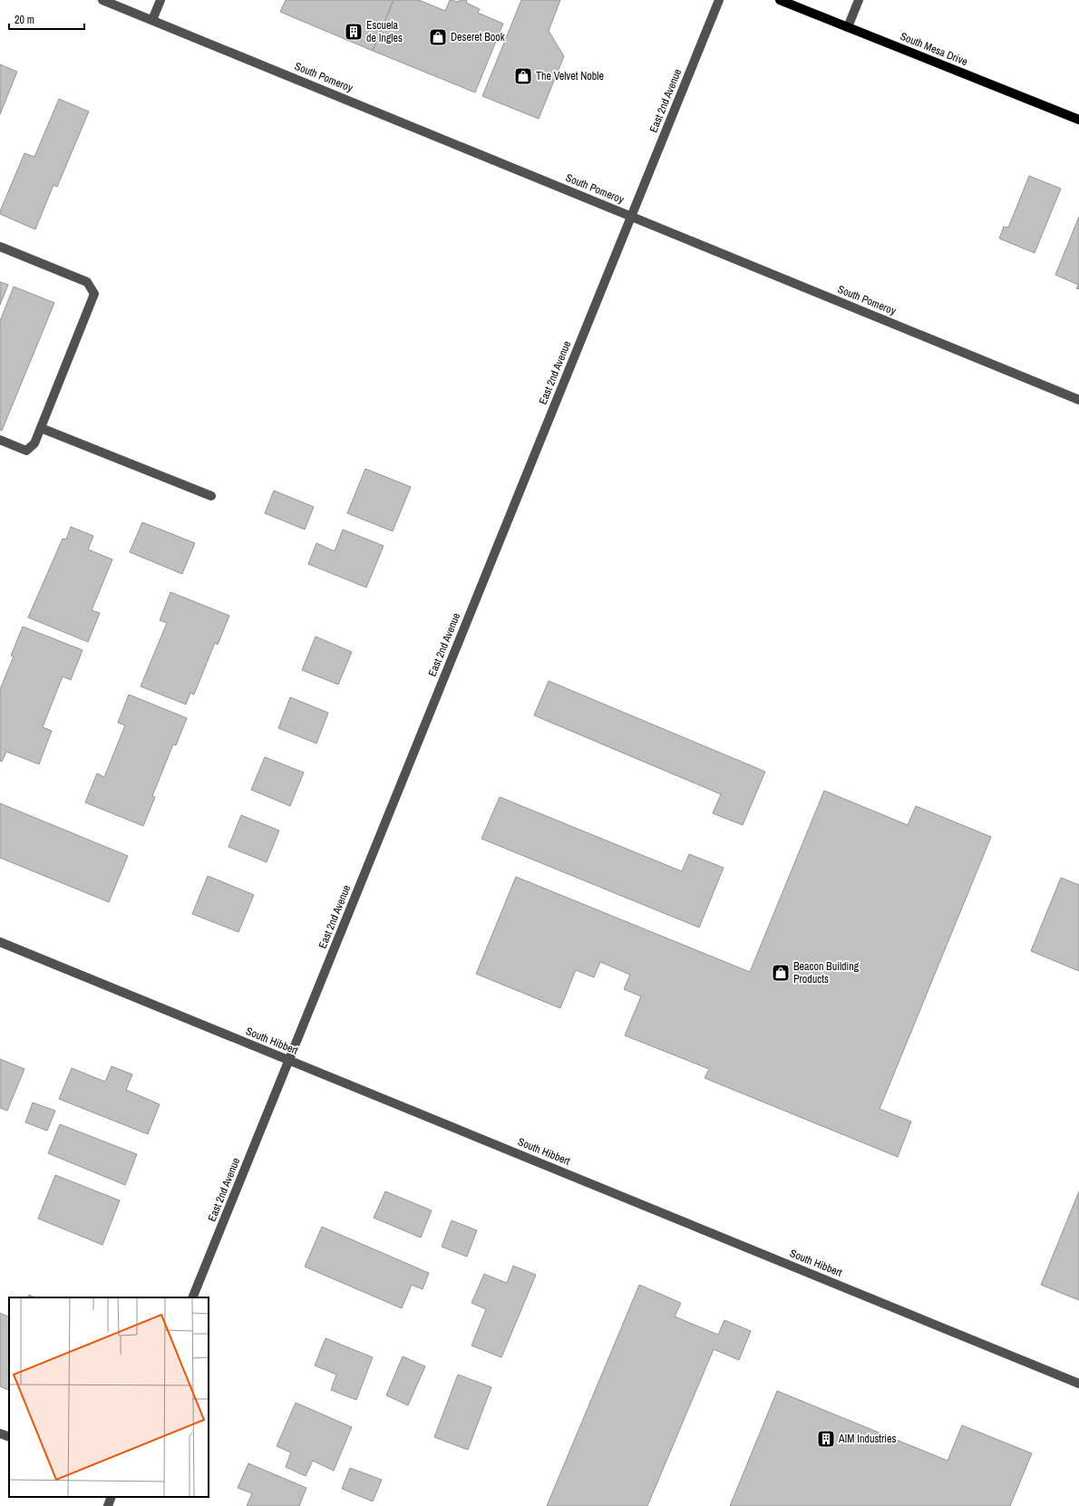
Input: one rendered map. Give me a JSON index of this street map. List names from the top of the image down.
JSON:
{
  "streets": {
    "main road": ["South Mesa Drive"],
    "street": ["South Pomeroy", "East 2nd Avenue", "South Hibbert"]
  },
  "crossings": [
    ["South Pomeroy", "East 2nd Avenue"],
    ["East 2nd Avenue", "South Hibbert"]
  ],
  "places": {
    "building": ["Escuela de Ingles", "AIM Industries"],
    "shop": ["Deseret Book", "The Velvet Noble", "Beacon Building Products"]
  },
  "scale_bar": "20 m"
}
